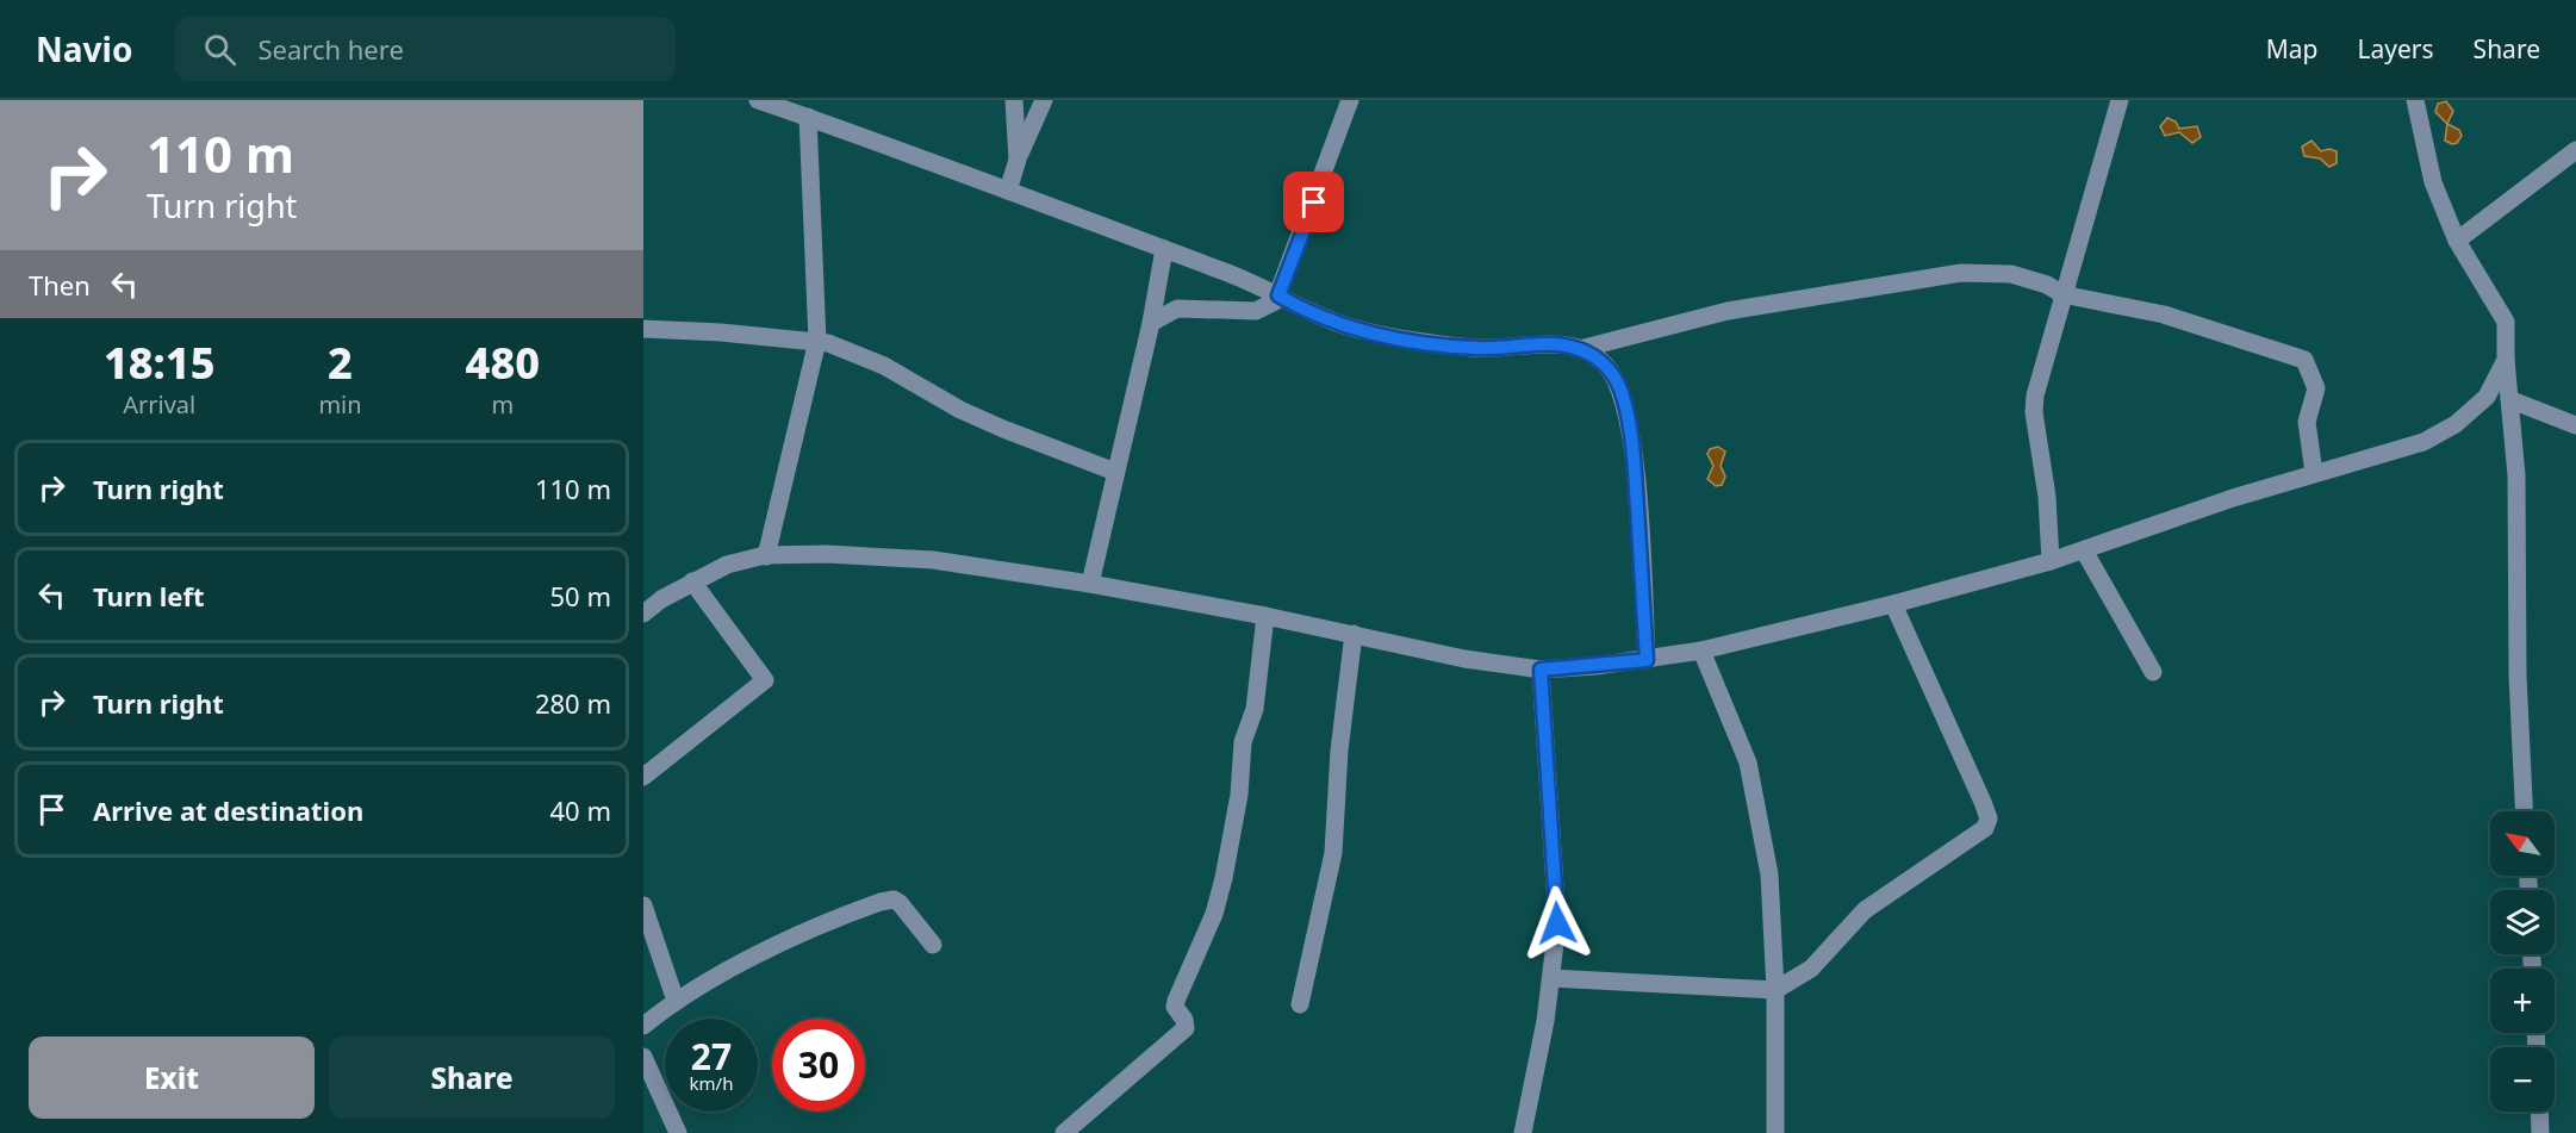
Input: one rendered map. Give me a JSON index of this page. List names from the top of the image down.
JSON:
{
  "north": "top left",
  "page": {
    "header": "Navio",
    "search": "Search here",
    "nav": ["Map", "Layers", "Share"],
    "turn": ["110 m", "Turn right"],
    "then": "Then",
    "eta": [
      "18:15",
      "Arrival",
      "2",
      "min",
      "480",
      "m"
    ],
    "list": [
      {
        "name": "Turn right",
        "value": "110 m"
      },
      {
        "name": "Turn left",
        "value": "50 m"
      },
      {
        "name": "Turn right",
        "value": "280 m"
      },
      {
        "name": "Arrive at destination",
        "value": "40 m"
      }
    ],
    "map_buttons": ["+", "−"],
    "speed": "27 km/h",
    "limit": "30",
    "buttons": ["Exit", "Share"]
  }
}
